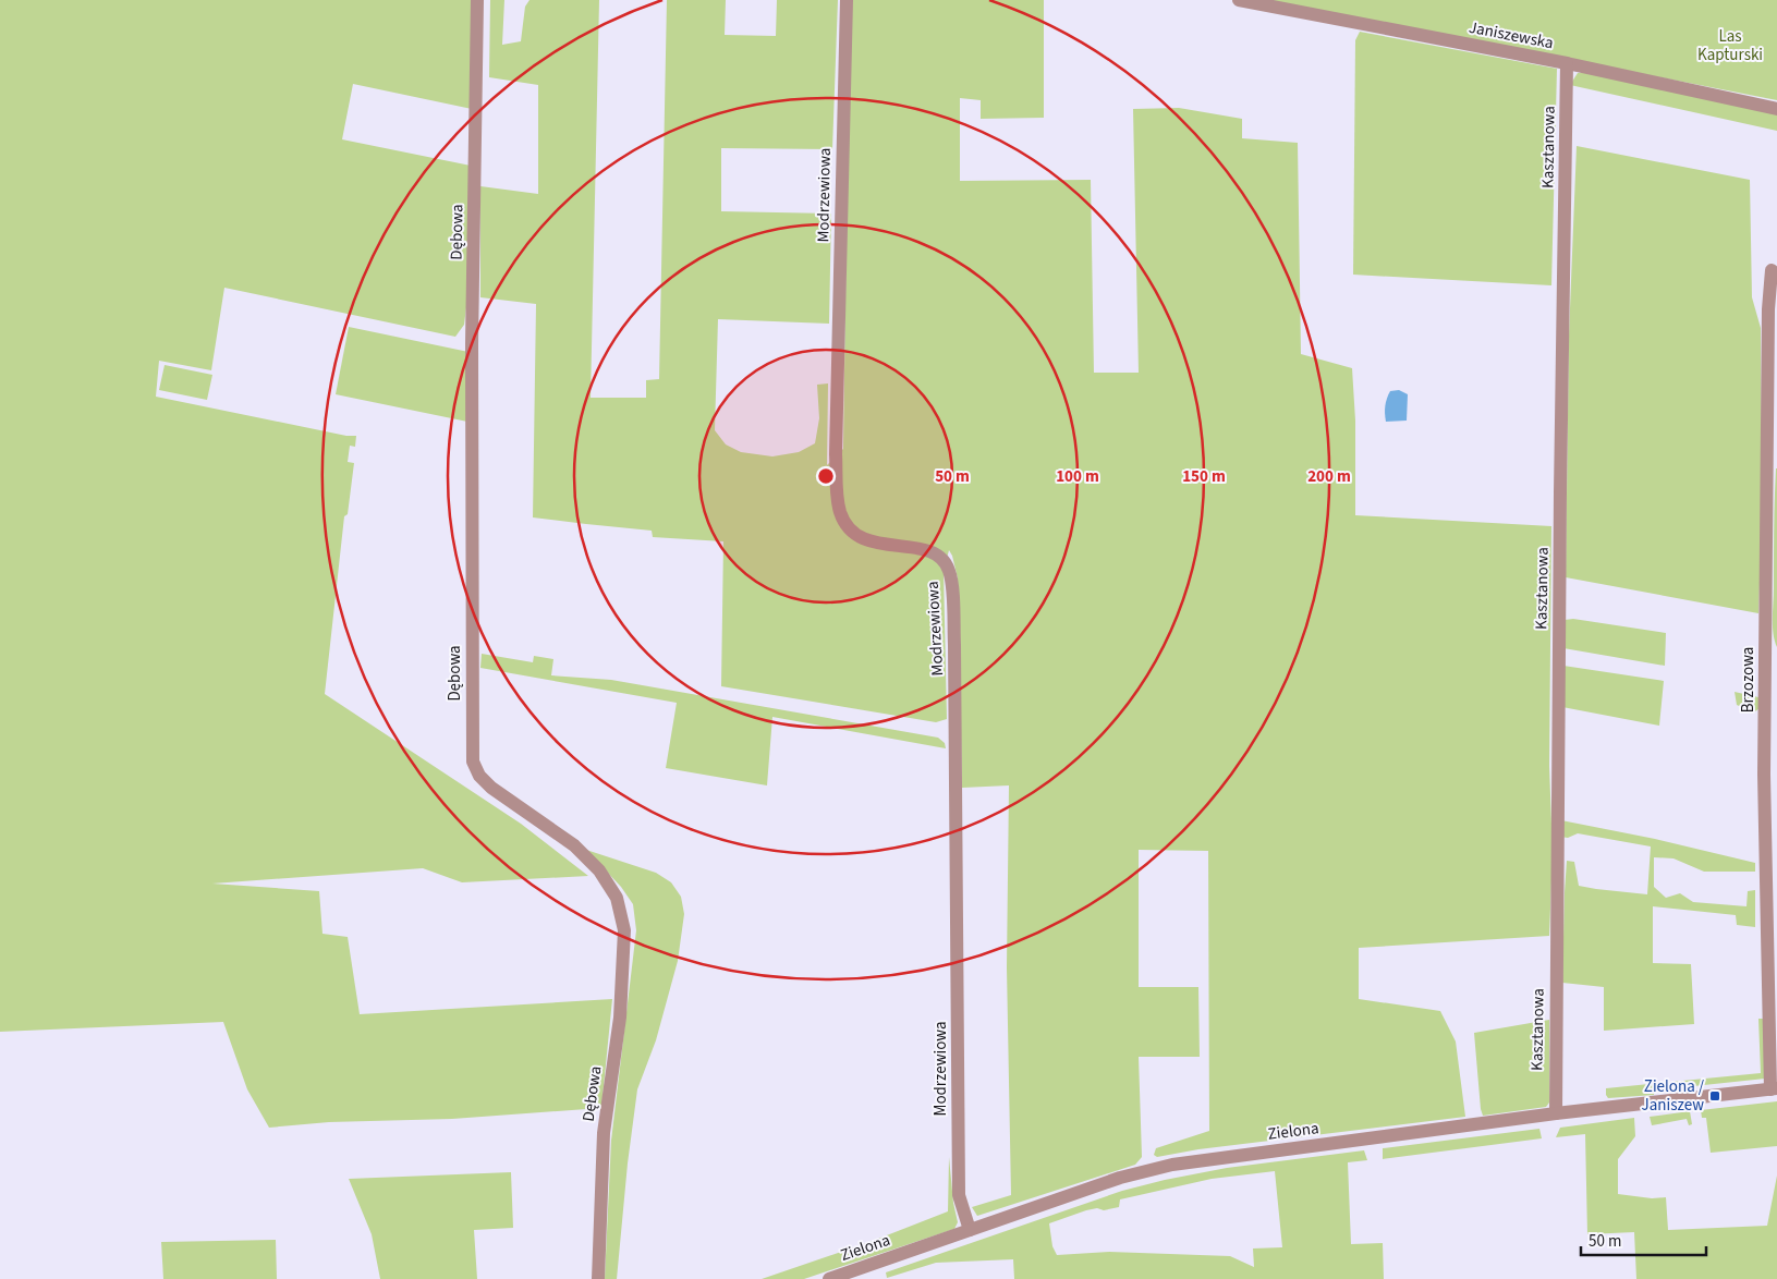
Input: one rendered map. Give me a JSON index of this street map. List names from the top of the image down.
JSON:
{
  "streets": {
    "street": [
      "Janiszewska",
      "Kasztanowa",
      "Modrzewiowa",
      "Dębowa",
      "Brzozowa",
      "Zielona"
    ]
  },
  "crossings": [
    ["Janiszewska", "Kasztanowa"],
    ["Kasztanowa", "Zielona"],
    ["Modrzewiowa", "Zielona"],
    ["Brzozowa", "Zielona"]
  ],
  "parks": ["Las Kapturski"],
  "places": {
    "transit": ["Zielona / Janiszew"]
  },
  "scale_bar": "50 m",
  "rings": [
    "50 m",
    "100 m",
    "150 m",
    "200 m"
  ]
}
